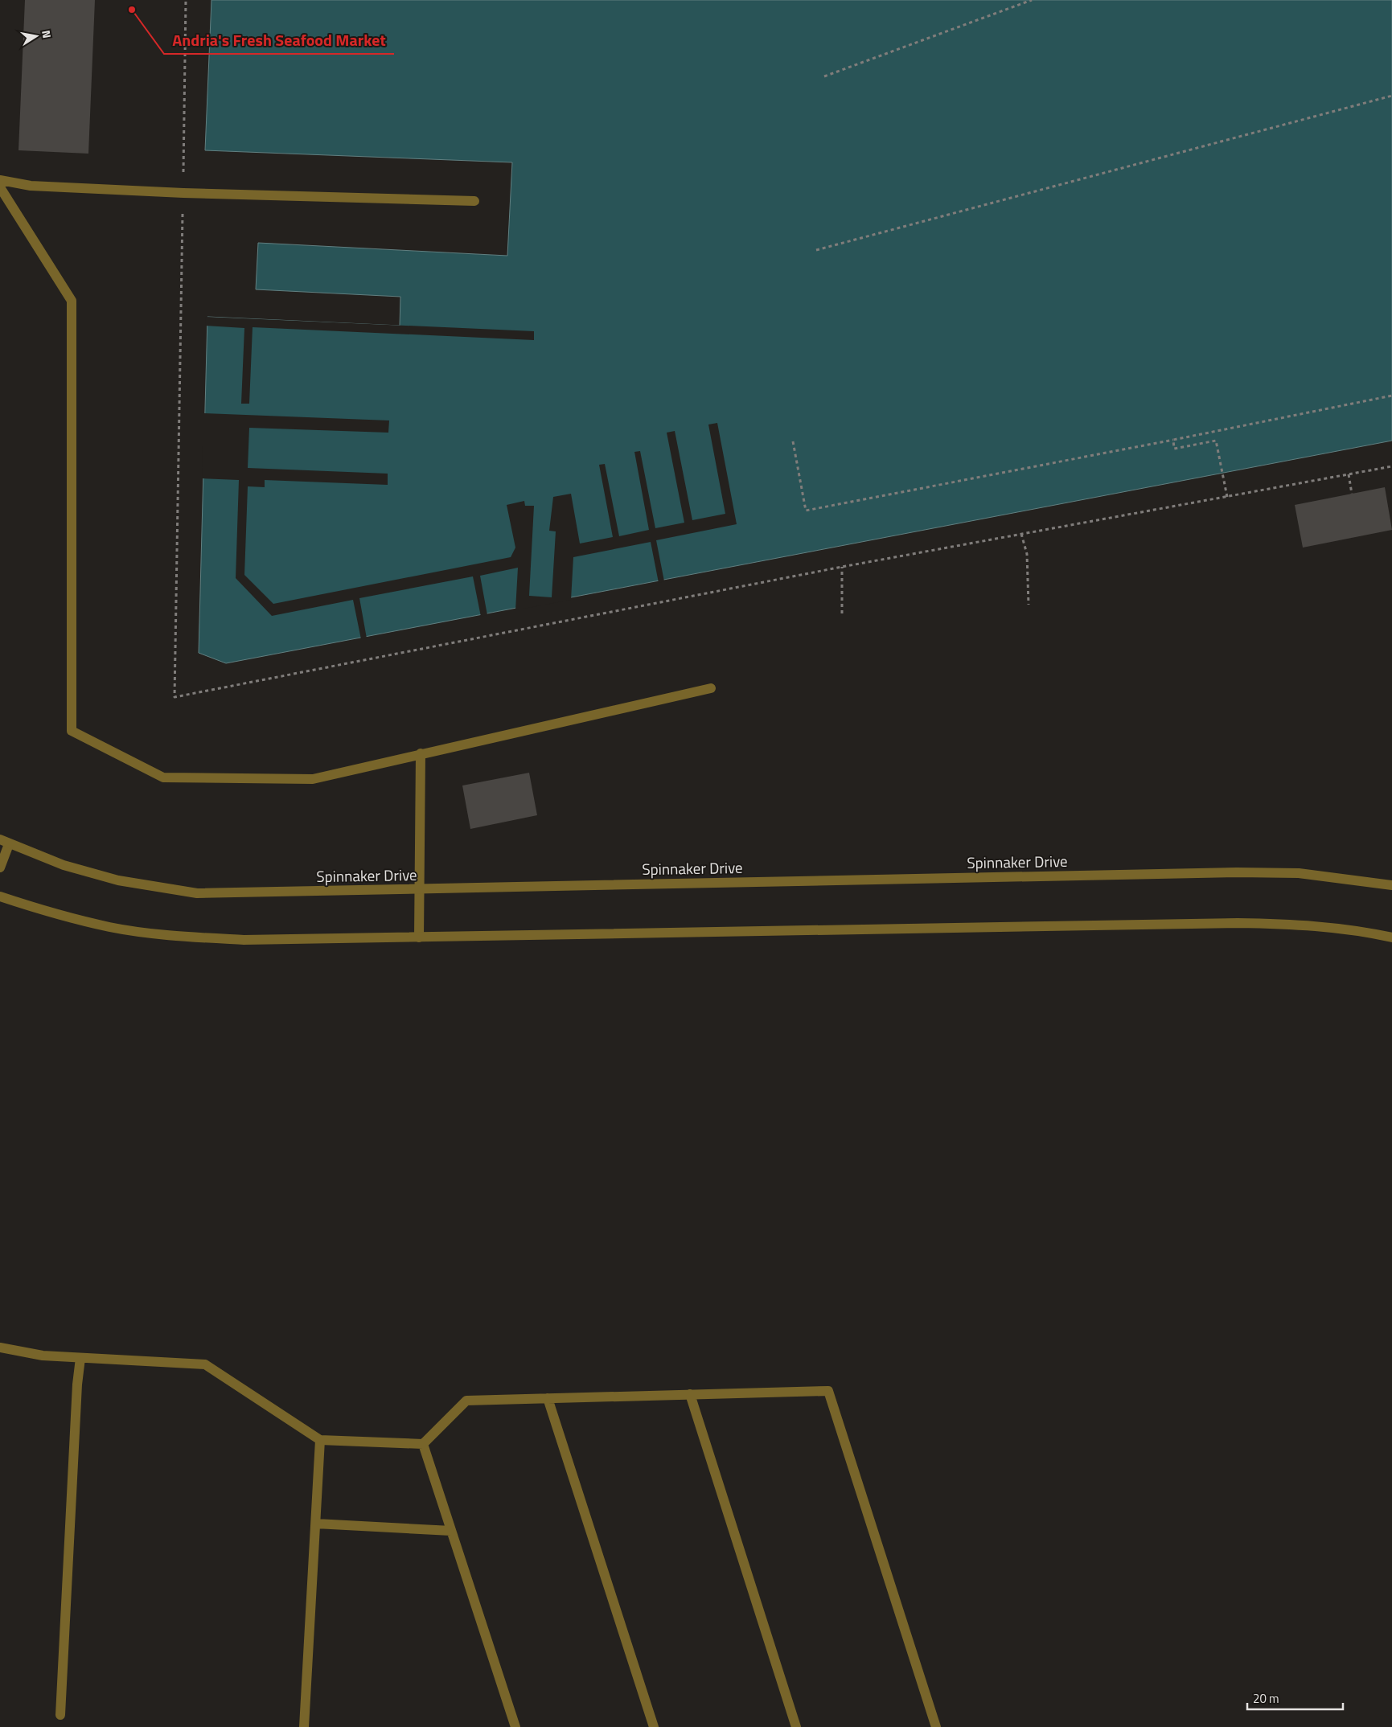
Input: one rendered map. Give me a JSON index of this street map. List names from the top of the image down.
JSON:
{
  "streets": {
    "street": ["Spinnaker Drive"]
  },
  "places": ["Andria's Fresh Seafood Market"],
  "scale_bar": "20 m",
  "north": "right"
}
